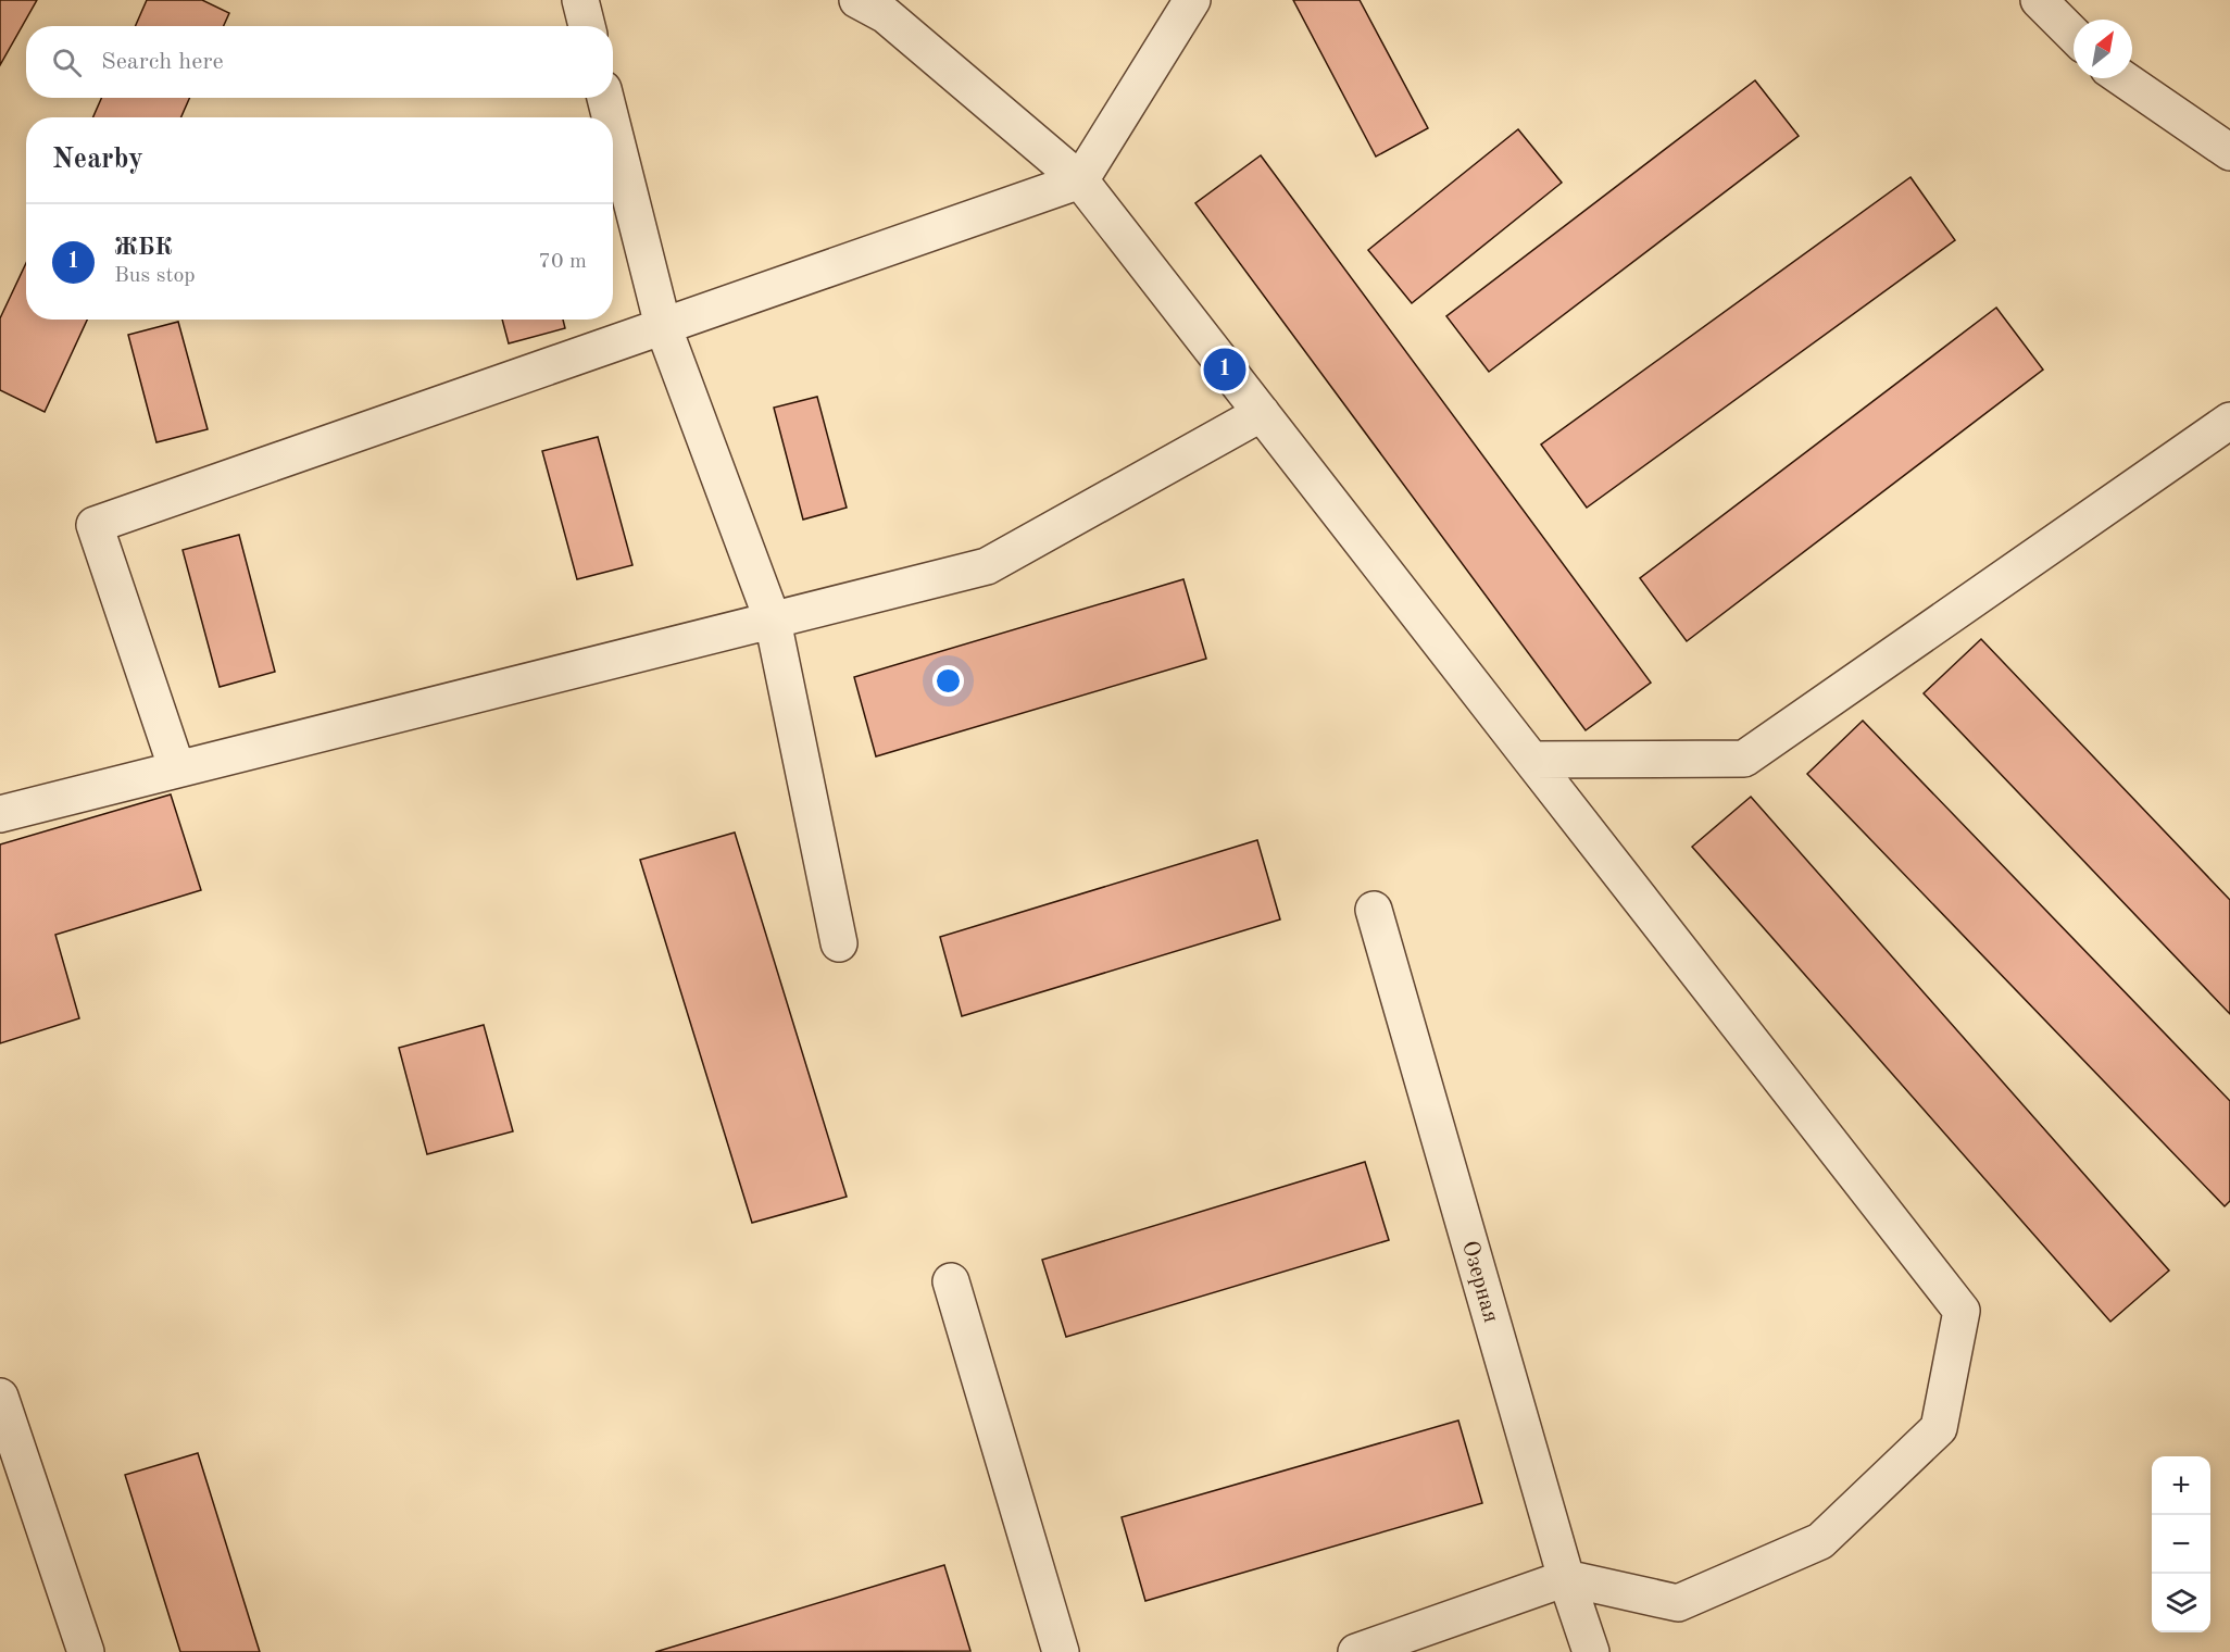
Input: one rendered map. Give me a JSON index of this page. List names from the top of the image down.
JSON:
{
  "streets": {
    "street": ["Озерная"]
  },
  "north": "top right",
  "page": {
    "search": "Search here",
    "heading": "Nearby",
    "list": [
      {
        "mark": "1",
        "name": "ЖБК",
        "note": "Bus stop",
        "value": "70 m"
      }
    ],
    "pins": "1",
    "map_buttons": ["+", "−"]
  }
}
